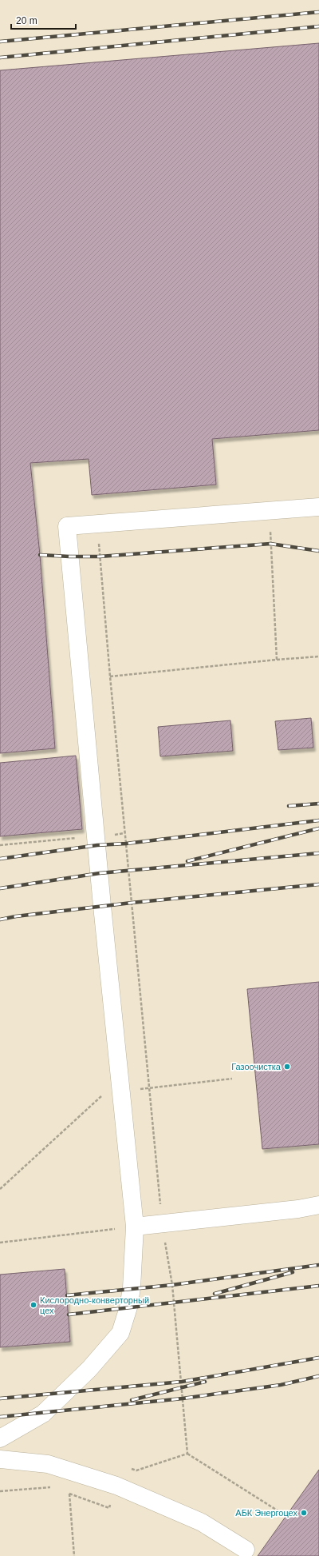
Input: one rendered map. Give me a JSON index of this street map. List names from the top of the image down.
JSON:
{
  "places": ["Газоочистка", "Кислородно-конверторный цех", "АБК Энергоцех"],
  "scale_bar": "20 m"
}
